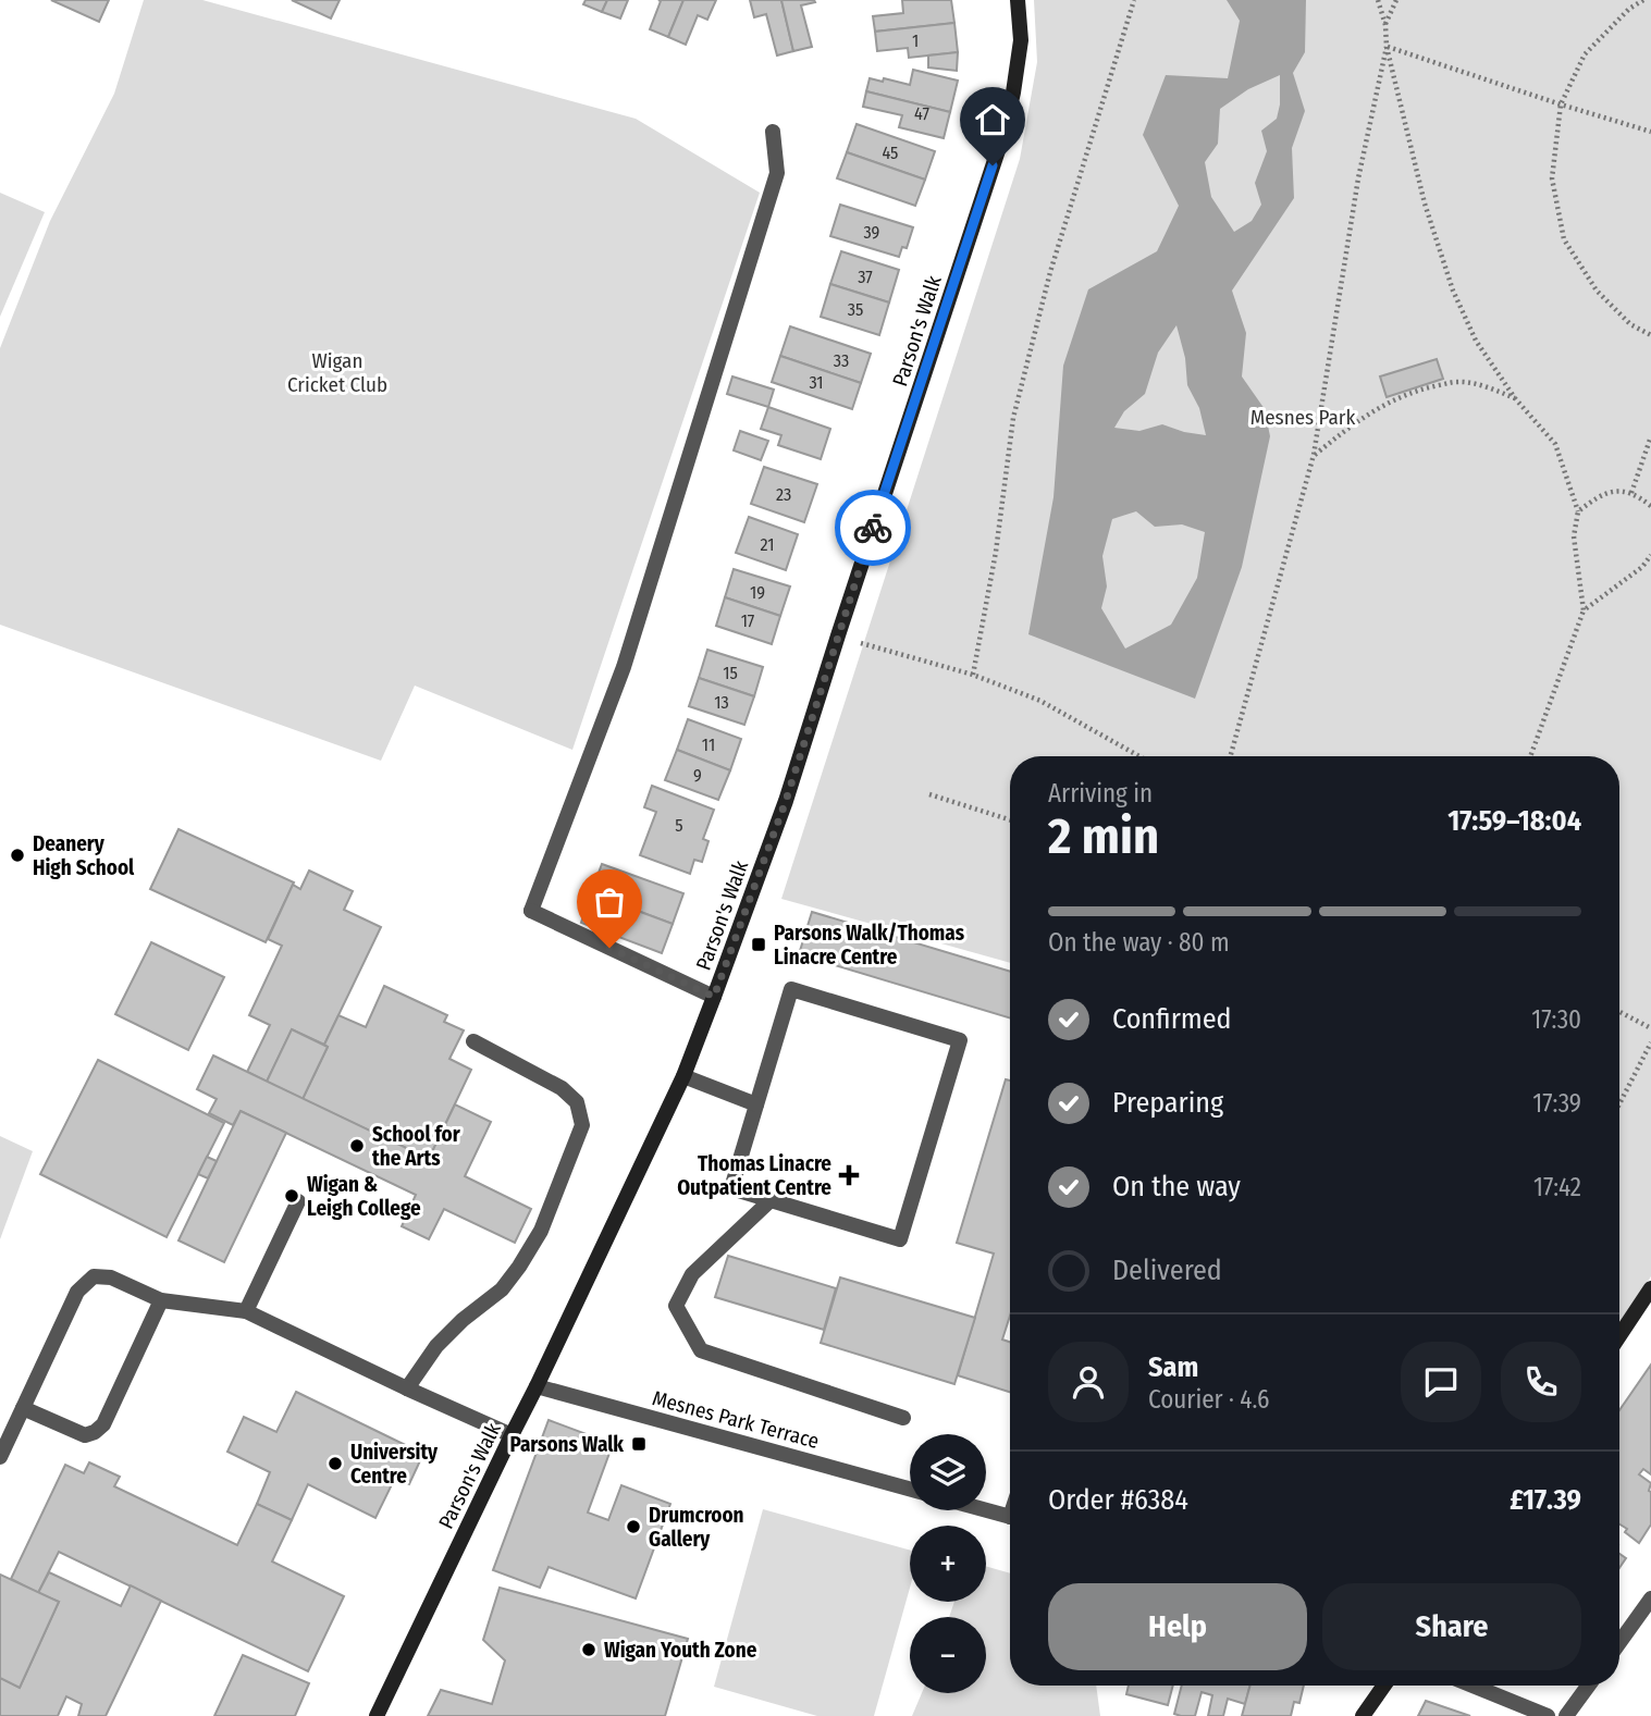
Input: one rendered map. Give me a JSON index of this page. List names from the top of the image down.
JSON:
{
  "streets": {
    "main road": ["Parson's Walk"],
    "street": ["Mesnes Park Terrace"]
  },
  "crossings": [
    ["Parson's Walk", "Mesnes Park Terrace"]
  ],
  "parks": ["Wigan Cricket Club", "Mesnes Park"],
  "places": {
    "other": [
      "Deanery High School",
      "School for the Arts",
      "Wigan & Leigh College",
      "University Centre",
      "Drumcroon Gallery",
      "Wigan Youth Zone"
    ],
    "transit": ["Parsons Walk/Thomas Linacre Centre", "Parsons Walk"],
    "health": ["Thomas Linacre Outpatient Centre"]
  },
  "house_numbers": [
    "1",
    "47",
    "45",
    "39",
    "37",
    "35",
    "33",
    "31",
    "23",
    "21",
    "19",
    "17",
    "15",
    "13",
    "11",
    "9",
    "5"
  ],
  "page": {
    "heading": ["2 min", "Arriving in", "17:59–18:04"],
    "panel": [
      "Sam",
      "Courier · 4.6",
      "Order #6384",
      "£17.39"
    ],
    "bar": "On the way · 80 m",
    "list": [
      ["Confirmed", "17:30"],
      ["Preparing", "17:39"],
      ["On the way", "17:42"],
      "Delivered"
    ],
    "map_buttons": ["+", "−"],
    "buttons": ["Help", "Share"]
  }
}
